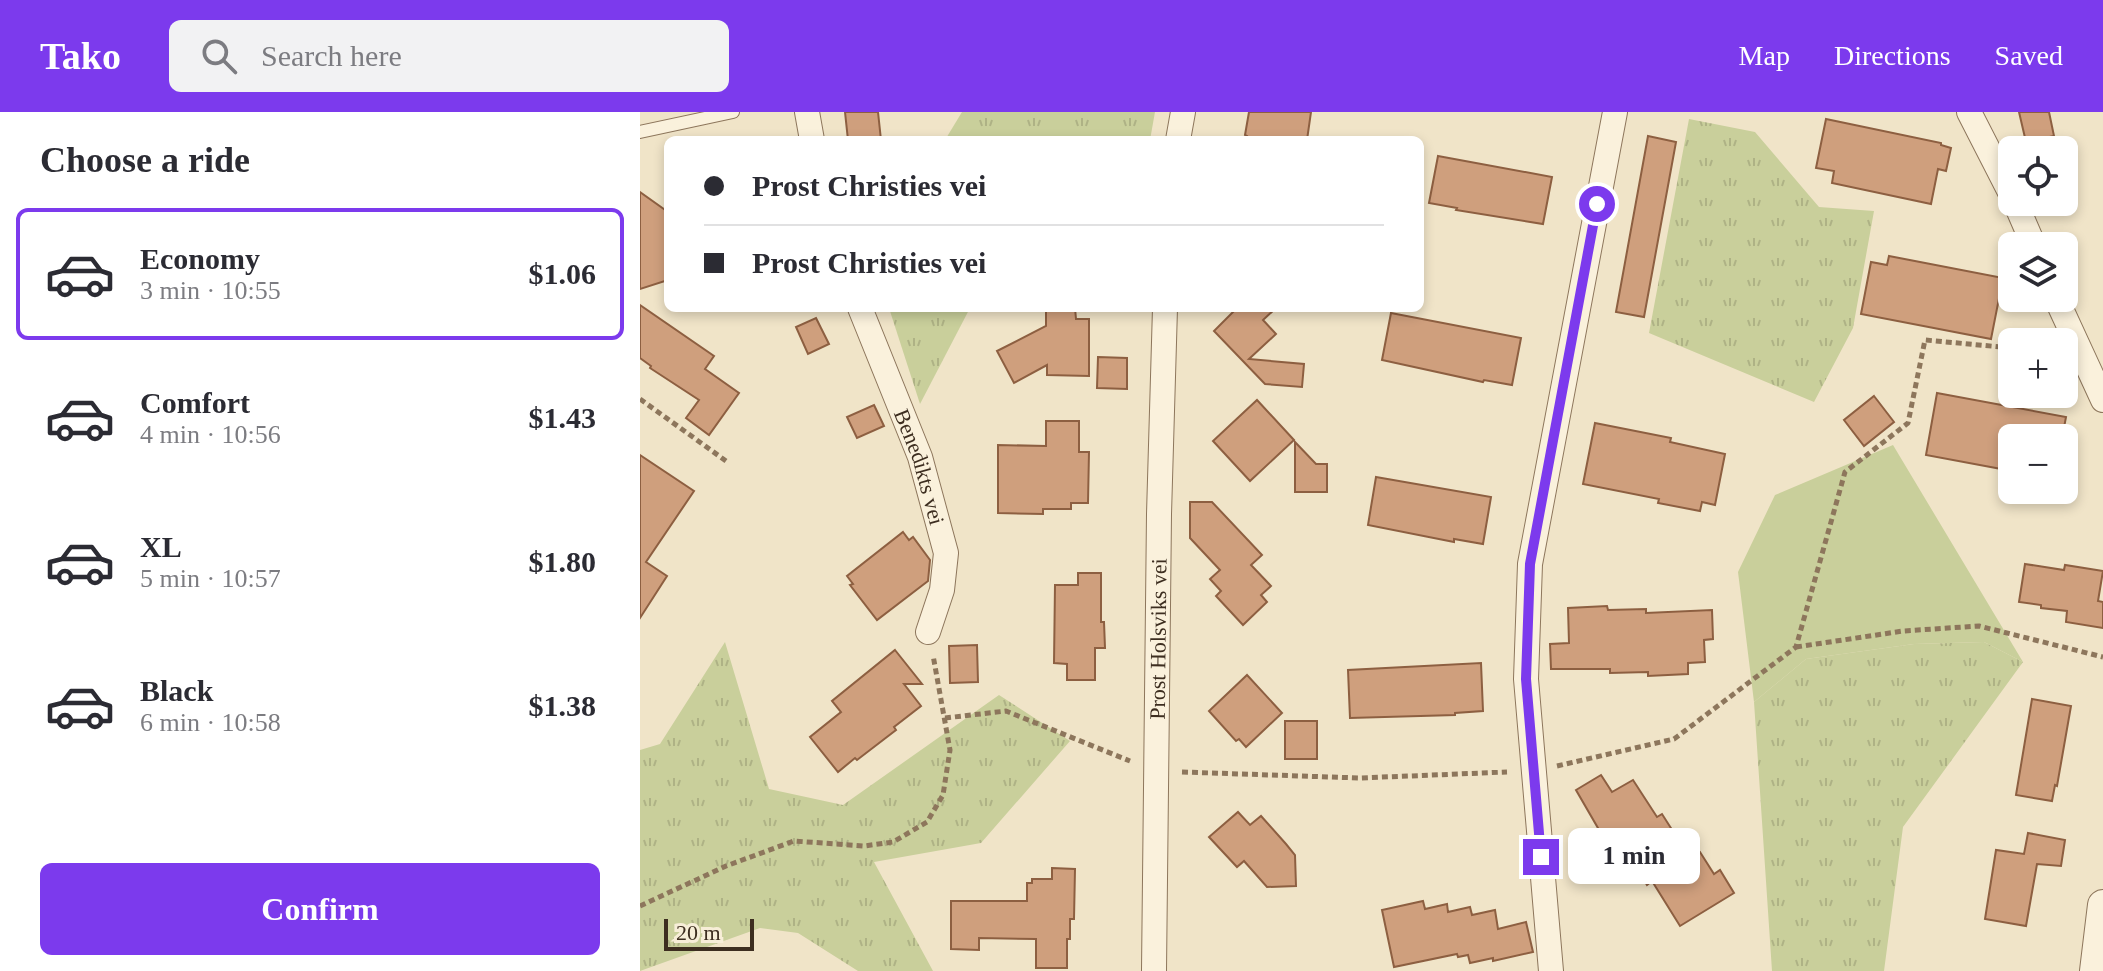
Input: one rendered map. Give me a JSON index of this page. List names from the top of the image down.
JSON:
{
  "streets": {
    "street": ["Benedikts vei", "Prost Holsviks vei"]
  },
  "scale_bar": "20 m",
  "page": {
    "header": "Tako",
    "search": "Search here",
    "nav": ["Map", "Directions", "Saved"],
    "heading": "Choose a ride",
    "map_buttons": ["+", "−"],
    "banner": ["Prost Christies vei", "Prost Christies vei"],
    "list": [
      {
        "name": "Economy",
        "note": "3 min · 10:55",
        "value": "$1.06"
      },
      {
        "name": "Comfort",
        "note": "4 min · 10:56",
        "value": "$1.43"
      },
      {
        "name": "XL",
        "note": "5 min · 10:57",
        "value": "$1.80"
      },
      {
        "name": "Black",
        "note": "6 min · 10:58",
        "value": "$1.38"
      }
    ],
    "bubble": "1 min",
    "buttons": "Confirm",
    "scale": "20 m"
  }
}
